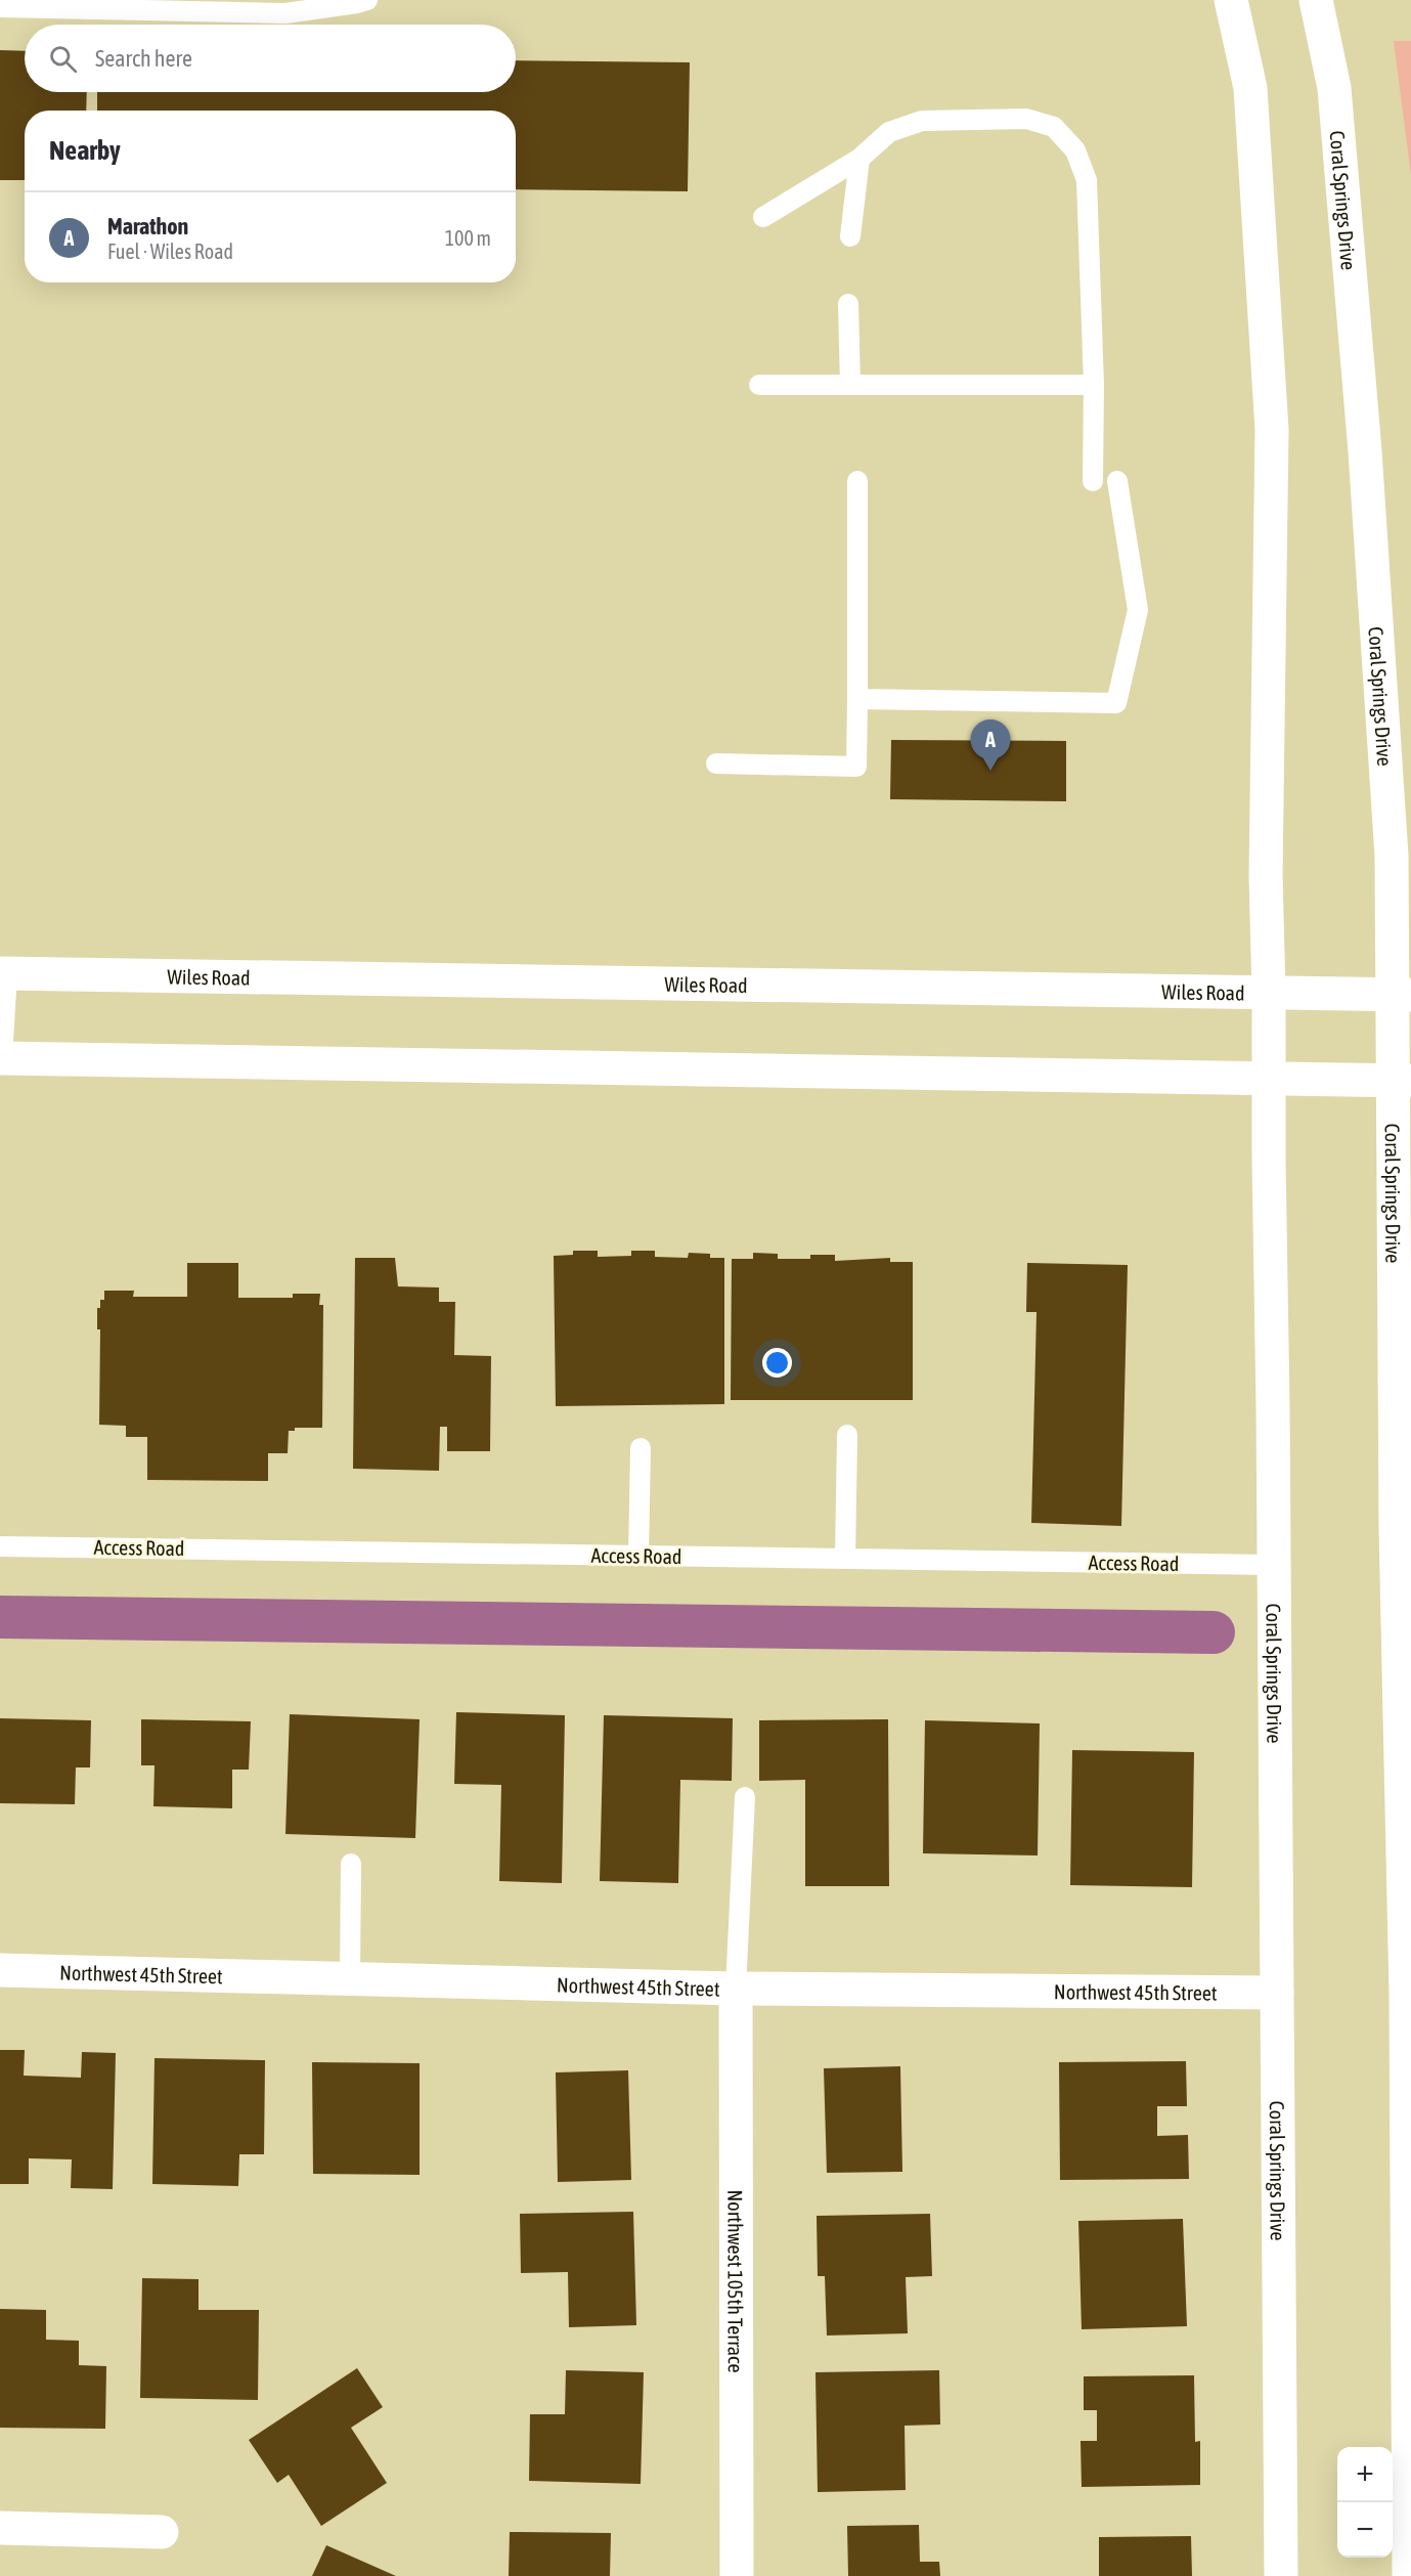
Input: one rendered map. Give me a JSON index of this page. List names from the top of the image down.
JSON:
{
  "streets": {
    "main road": [
      "Coral Springs Drive",
      "Wiles Road",
      "Northwest 45th Street",
      "Northwest 105th Terrace"
    ],
    "lane": ["Access Road"]
  },
  "crossings": [
    ["Coral Springs Drive", "Wiles Road"],
    ["Coral Springs Drive", "Access Road"],
    ["Coral Springs Drive", "Northwest 45th Street"],
    ["Northwest 45th Street", "Northwest 105th Terrace"]
  ],
  "page": {
    "search": "Search here",
    "heading": "Nearby",
    "list": [
      {
        "mark": "A",
        "name": "Marathon",
        "note": "Fuel · Wiles Road",
        "value": "100 m"
      }
    ],
    "pins": "A",
    "map_buttons": ["+", "−"]
  }
}
